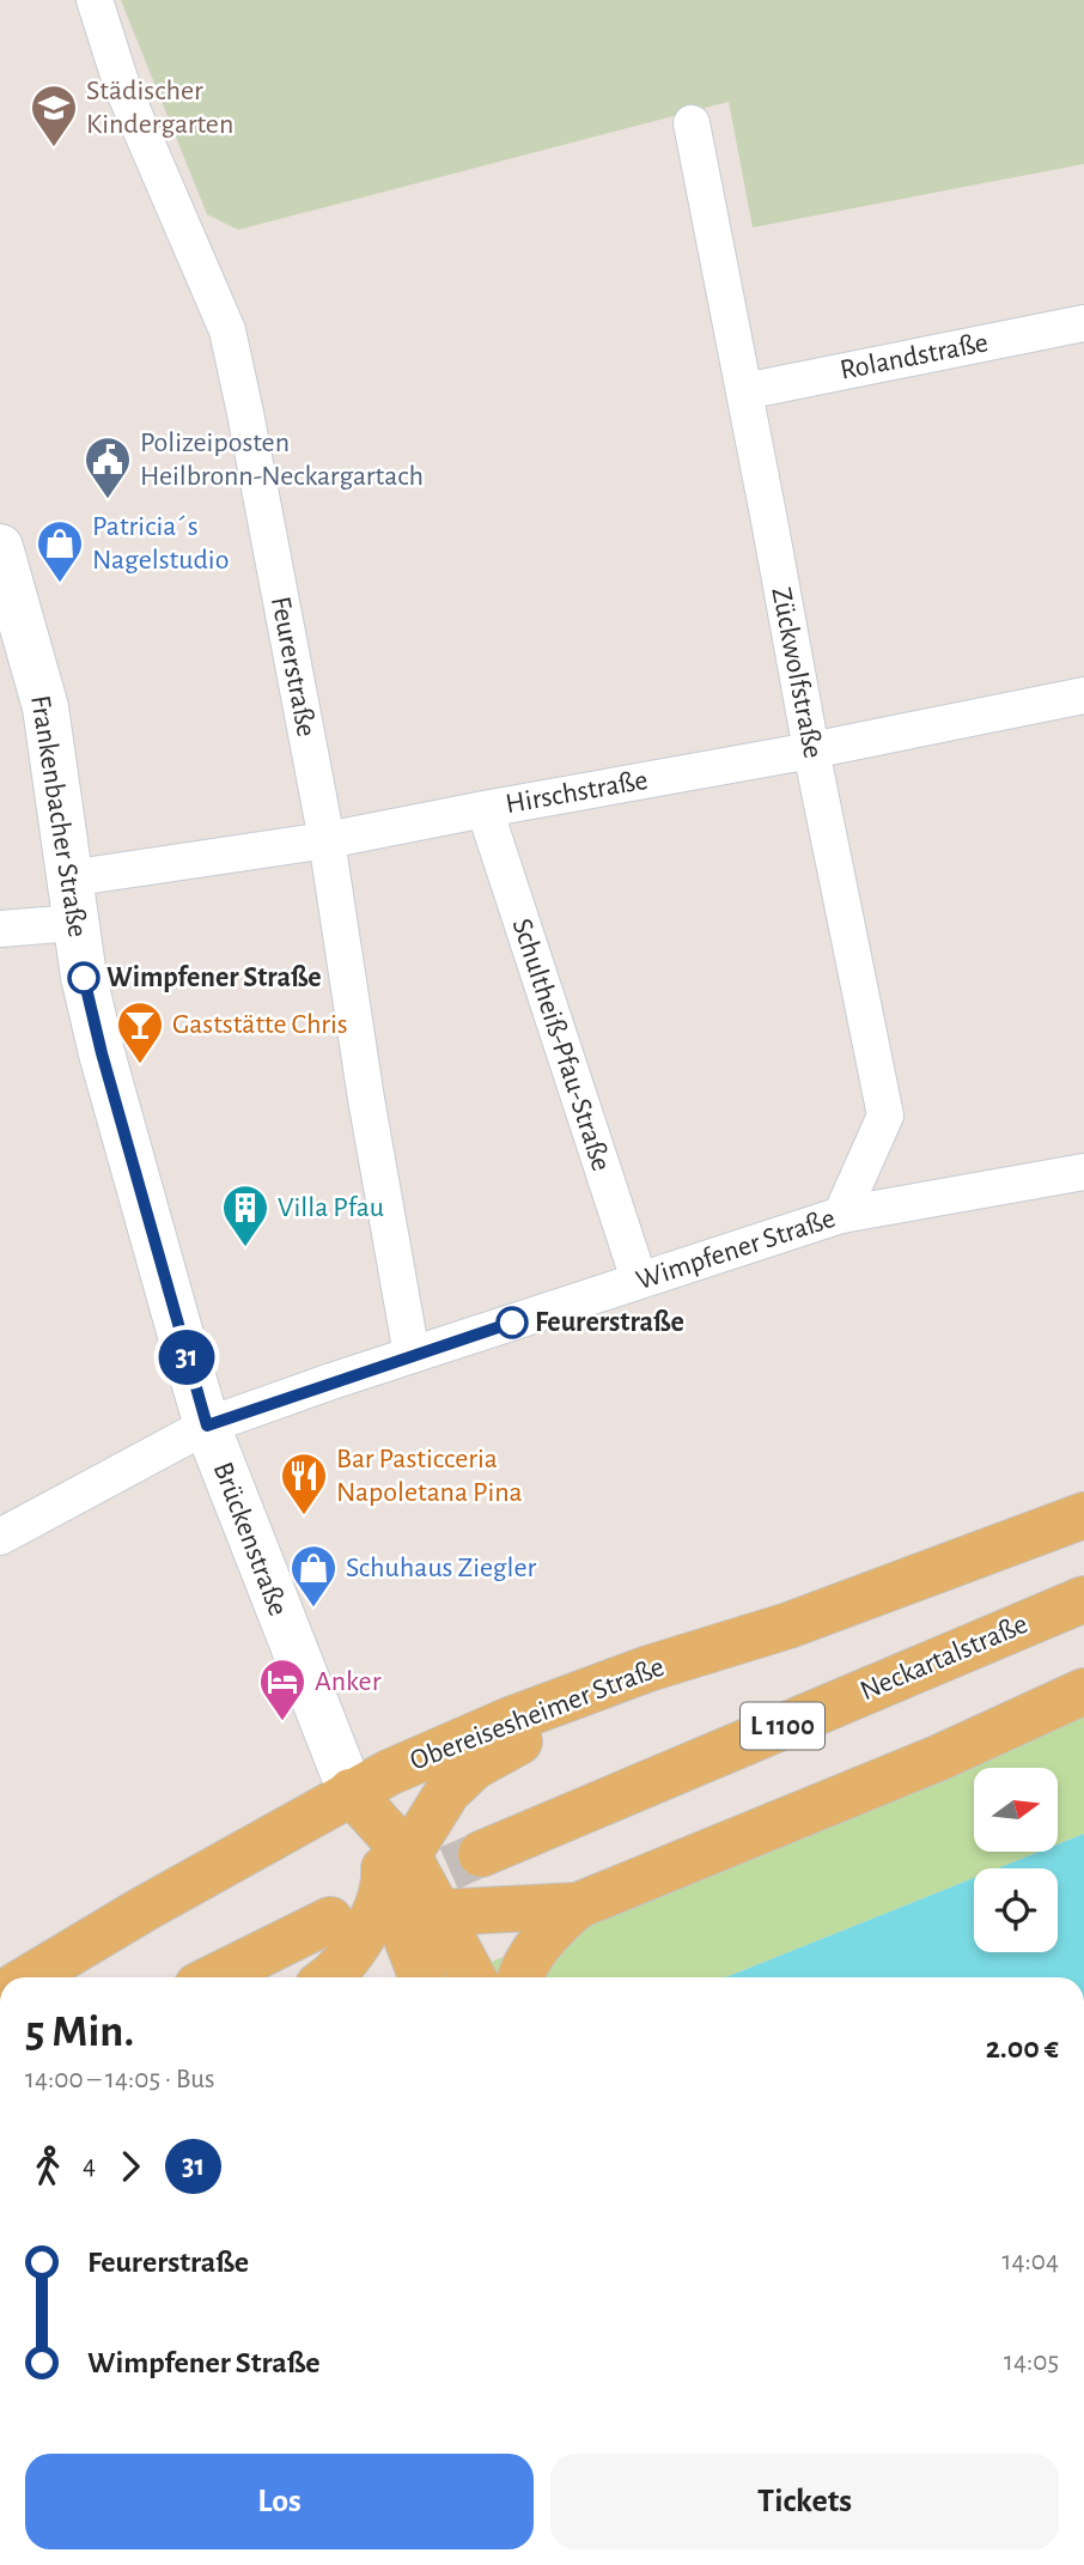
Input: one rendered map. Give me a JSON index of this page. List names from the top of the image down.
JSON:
{
  "streets": {
    "main road": [
      "Frankenbacher Straße",
      "Brückenstraße",
      "Neckartalstraße",
      "Obereisesheimer Straße",
      "L 1100"
    ],
    "street": [
      "Rolandstraße",
      "Feurerstraße",
      "Zückwolfstraße",
      "Hirschstraße",
      "Schultheiß-Pfau-Straße",
      "Wimpfener Straße"
    ]
  },
  "crossings": [
    ["Rolandstraße", "Zückwolfstraße"],
    ["Feurerstraße", "Hirschstraße"],
    ["Feurerstraße", "Wimpfener Straße"],
    ["Zückwolfstraße", "Hirschstraße"],
    ["Zückwolfstraße", "Wimpfener Straße"],
    ["Hirschstraße", "Frankenbacher Straße"],
    ["Hirschstraße", "Schultheiß-Pfau-Straße"],
    ["Frankenbacher Straße", "Wimpfener Straße"],
    ["Frankenbacher Straße", "Brückenstraße"],
    ["Schultheiß-Pfau-Straße", "Wimpfener Straße"],
    ["Wimpfener Straße", "Brückenstraße"],
    ["Brückenstraße", "Obereisesheimer Straße"]
  ],
  "places": {
    "school or university": ["Städischer Kindergarten"],
    "public building": ["Polizeiposten Heilbronn-Neckargartach"],
    "shop": ["Patricia´s Nagelstudio", "Schuhaus Ziegler"],
    "other": ["Wimpfener Straße", "Feurerstraße"],
    "bar": ["Gaststätte Chris"],
    "building": ["Villa Pfau"],
    "restaurant": ["Bar Pasticceria Napoletana Pina"],
    "hotel": ["Anker"]
  },
  "lines": ["bus line 31"],
  "north": "right",
  "page": {
    "on_map": "31",
    "heading": ["5 Min.", "14:00 – 14:05 · Bus", "2.00 €"],
    "legs": ["4", "31"],
    "list": [
      {
        "name": "Feurerstraße",
        "value": "14:04"
      },
      {
        "name": "Wimpfener Straße",
        "value": "14:05"
      }
    ],
    "buttons": ["Los", "Tickets"]
  }
}
